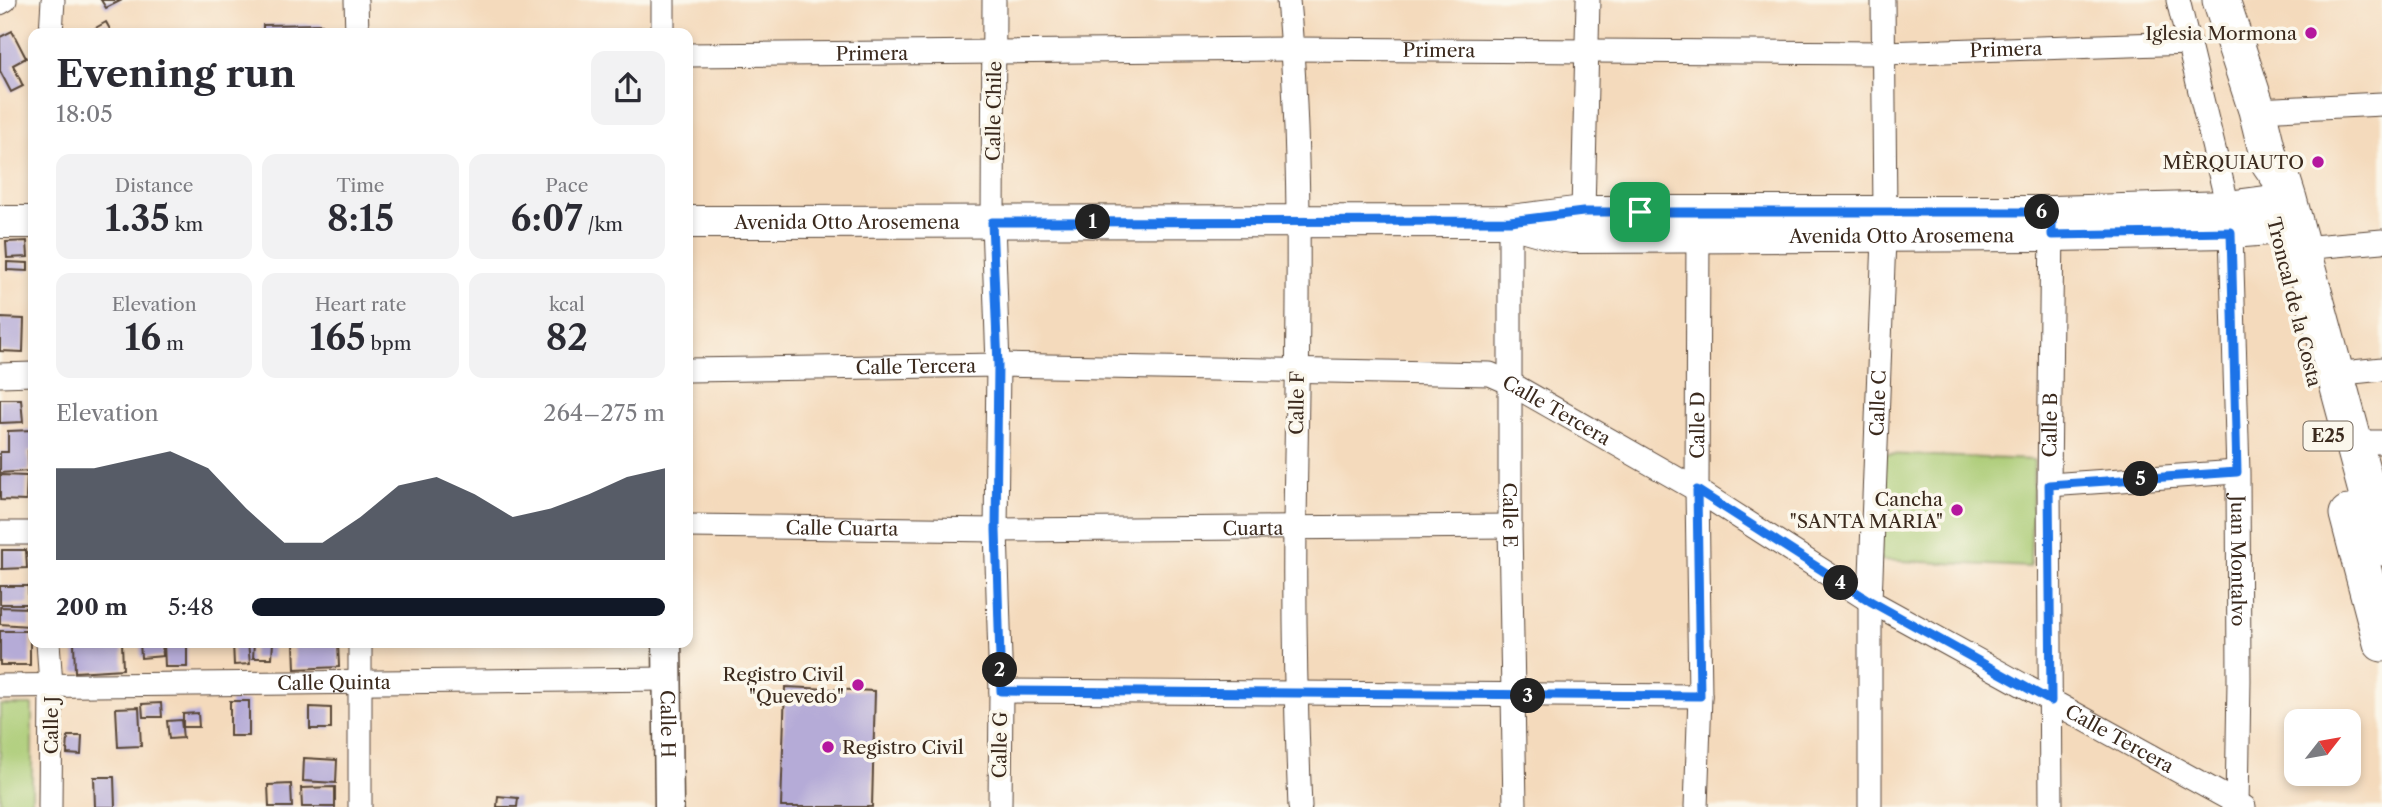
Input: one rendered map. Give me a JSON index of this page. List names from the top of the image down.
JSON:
{
  "streets": {
    "highway": ["Troncal de la Costa", "E25"],
    "main road": ["Avenida Otto Arosemena"],
    "street": [
      "Primera",
      "Calle Chile",
      "Calle Tercera",
      "Calle F",
      "Calle C",
      "Calle D",
      "Calle B",
      "Calle E",
      "Cuarta",
      "Calle Cuarta",
      "Juan Montalvo",
      "Calle Quinta",
      "Calle J",
      "Calle H",
      "Calle G"
    ]
  },
  "crossings": [
    ["Primera", "Calle Chile"],
    ["Primera", "Calle F"],
    ["Primera", "Calle C"],
    ["Primera", "Juan Montalvo"],
    ["Calle Chile", "Avenida Otto Arosemena"],
    ["Calle Chile", "Calle G"],
    ["Avenida Otto Arosemena", "Troncal de la Costa"],
    ["Avenida Otto Arosemena", "Calle F"],
    ["Avenida Otto Arosemena", "Calle C"],
    ["Avenida Otto Arosemena", "Calle D"],
    ["Avenida Otto Arosemena", "Calle B"],
    ["Avenida Otto Arosemena", "E25"],
    ["Avenida Otto Arosemena", "Calle E"],
    ["Avenida Otto Arosemena", "Juan Montalvo"],
    ["Avenida Otto Arosemena", "Calle G"],
    ["Troncal de la Costa", "E25"],
    ["Calle Tercera", "Calle F"],
    ["Calle Tercera", "Calle C"],
    ["Calle Tercera", "Calle D"],
    ["Calle Tercera", "Calle B"],
    ["Calle Tercera", "Calle E"],
    ["Calle Tercera", "Juan Montalvo"],
    ["Calle Tercera", "Calle G"],
    ["Calle F", "Cuarta"],
    ["Calle E", "Cuarta"],
    ["Cuarta", "Calle Cuarta"],
    ["Cuarta", "Calle G"],
    ["Calle Cuarta", "Calle G"],
    ["Calle Quinta", "Calle J"],
    ["Calle Quinta", "Calle H"]
  ],
  "places": [
    "Iglesia Mormona",
    "MÈRQUIAUTO",
    "Cancha \"SANTA MARIA\"",
    "Registro Civil \"Quevedo\"",
    "Registro Civil"
  ],
  "north": "top right",
  "page": {
    "heading": ["Evening run", "18:05"],
    "stats": [
      ["Distance", "1.35 km"],
      ["Time", "8:15"],
      ["Pace", "6:07 /km"],
      ["Elevation", "16 m"],
      ["Heart rate", "165 bpm"],
      ["kcal", "82"]
    ],
    "pins": [
      "6",
      "1",
      "5",
      "4",
      "2",
      "3"
    ],
    "chart": ["Elevation", "264–275 m"],
    "list": [
      {
        "name": "200 m",
        "note": "5:48"
      }
    ]
  }
}
